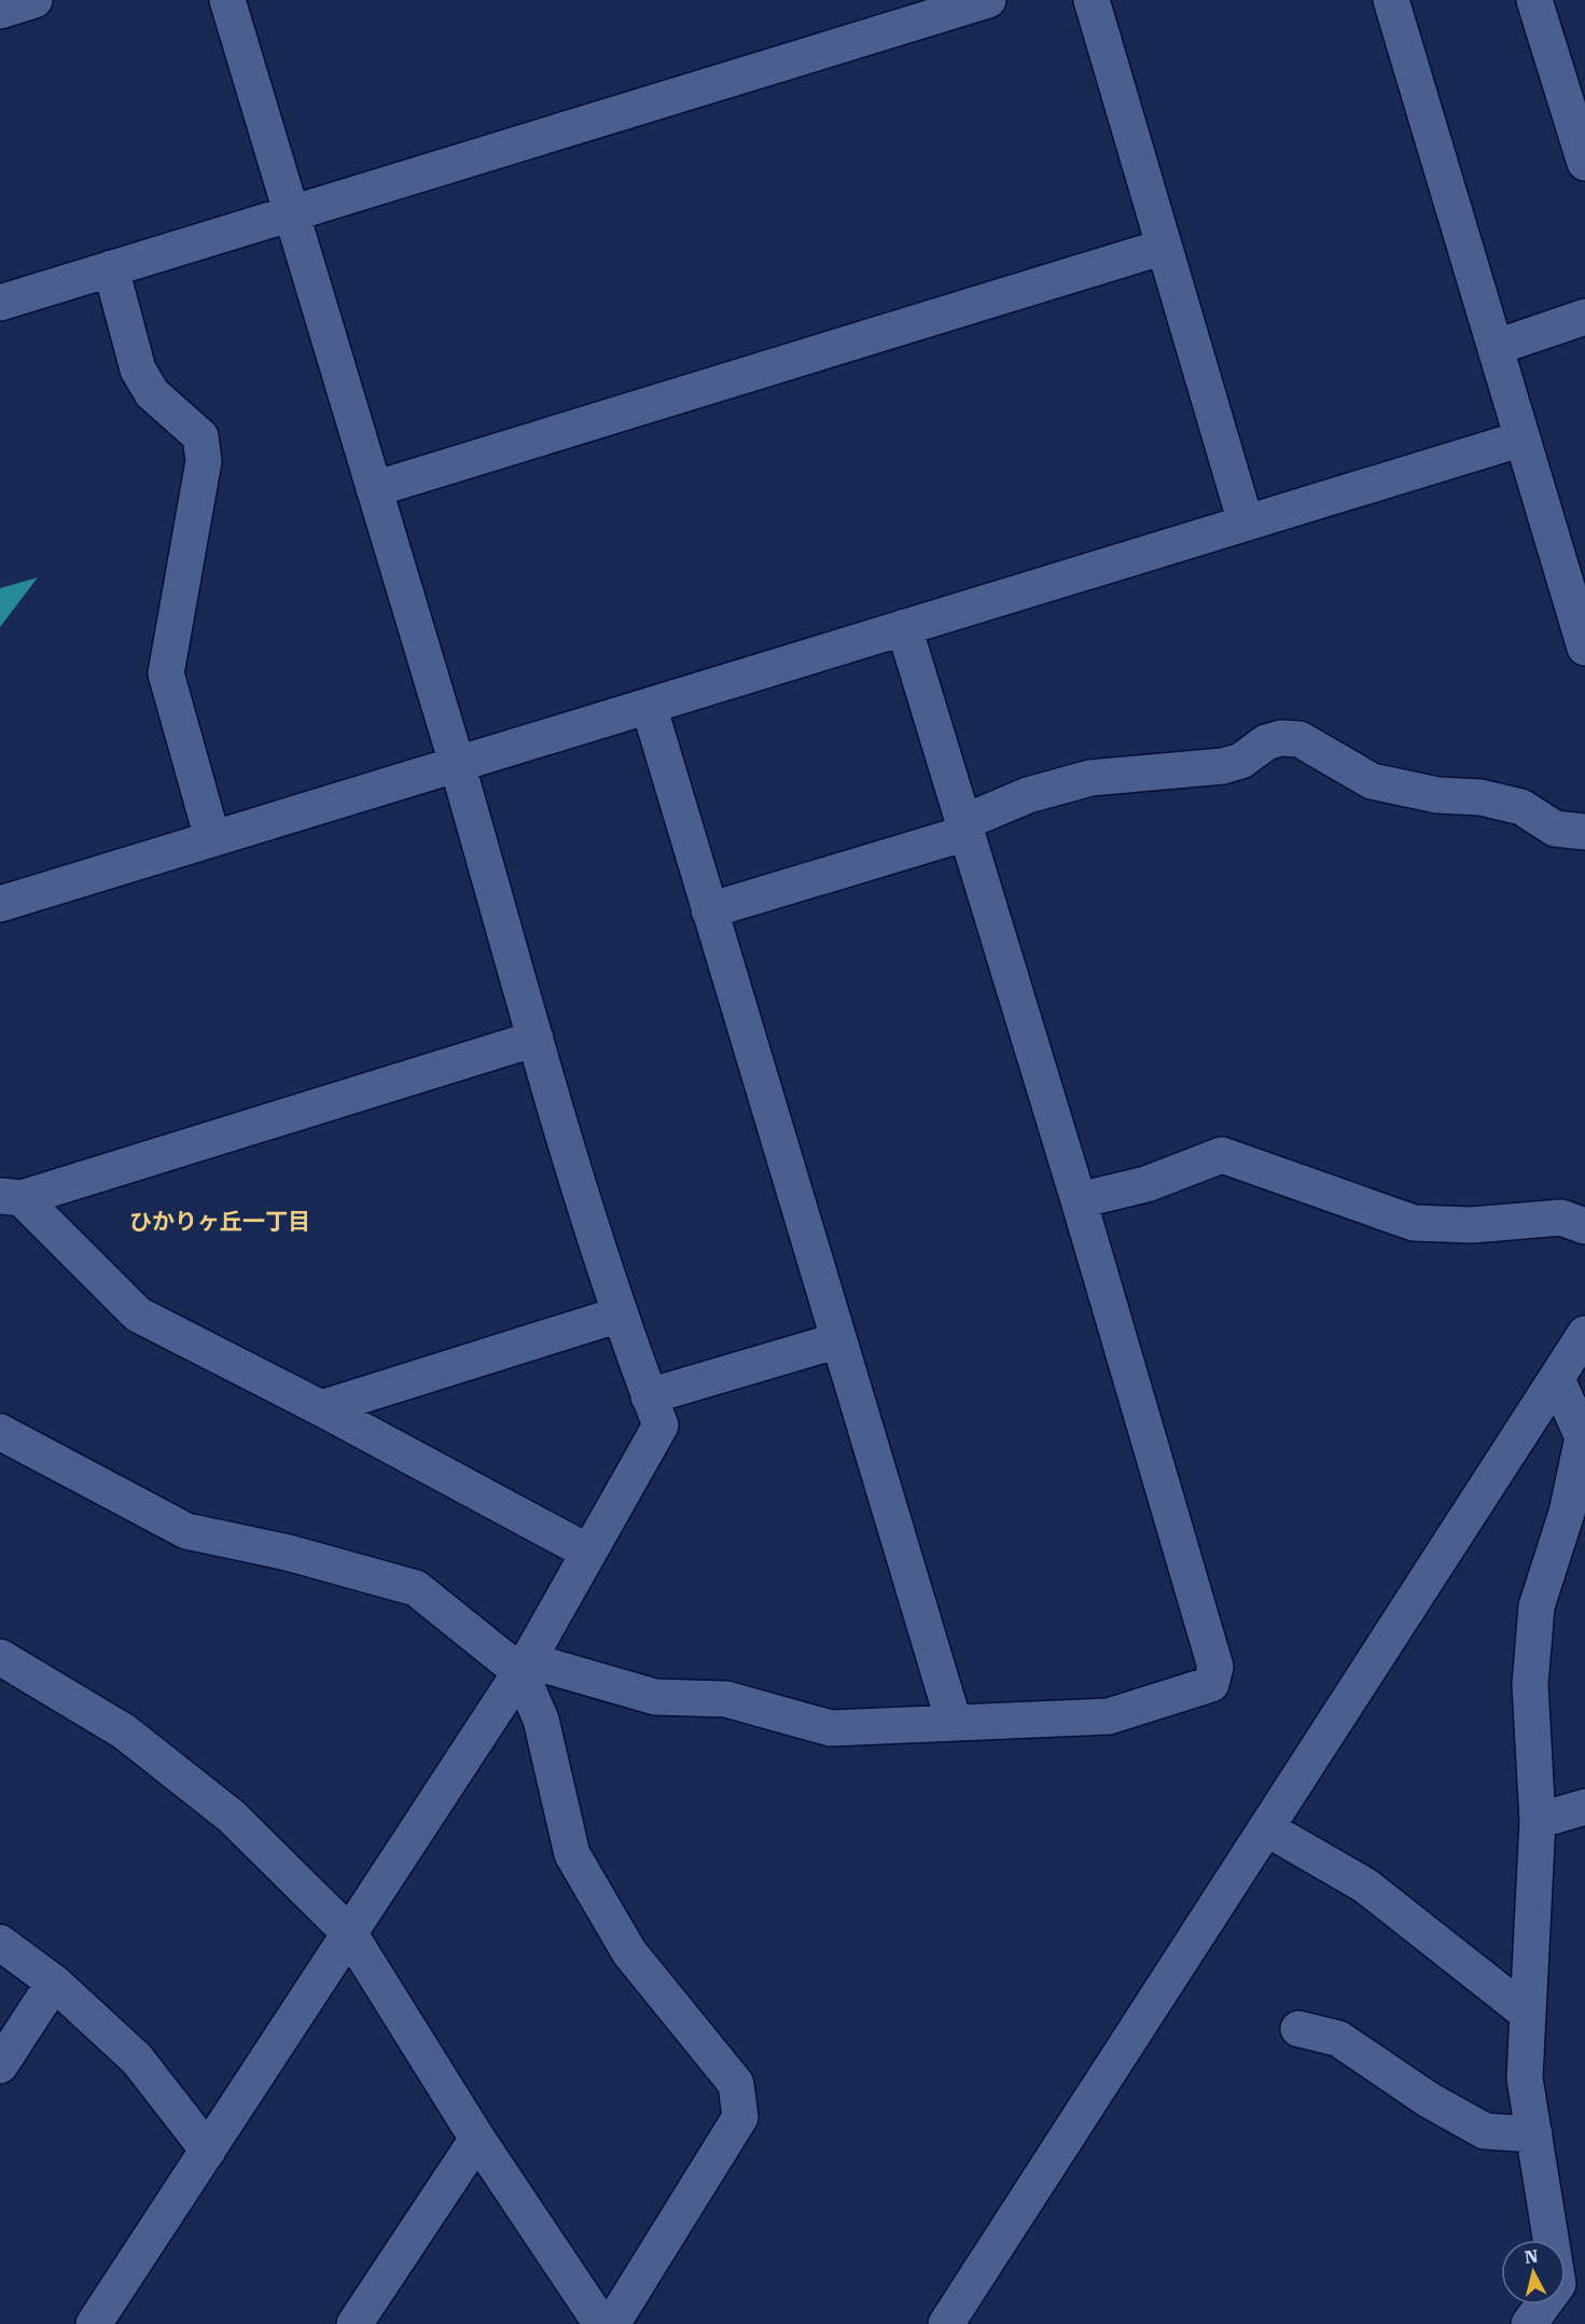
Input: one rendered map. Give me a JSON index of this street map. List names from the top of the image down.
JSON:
{
  "districts": ["ひかりヶ丘一丁目"],
  "north": "top"
}
